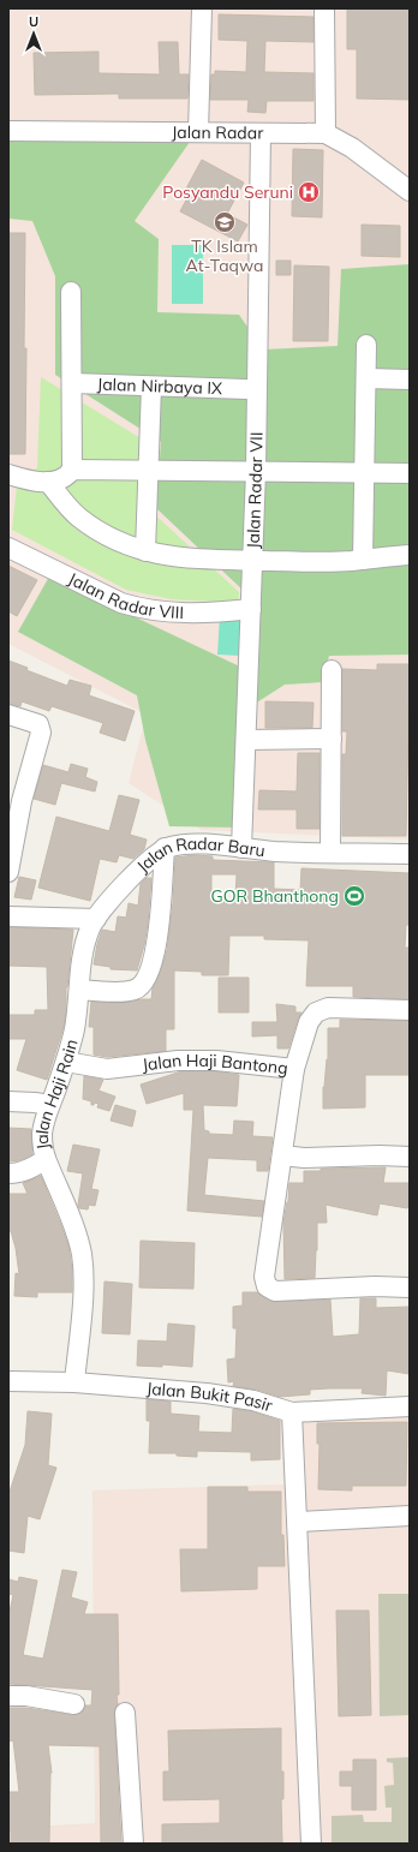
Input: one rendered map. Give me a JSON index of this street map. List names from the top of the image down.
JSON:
{
  "streets": {
    "street": [
      "Jalan Radar",
      "Jalan Nirbaya IX",
      "Jalan Radar VII",
      "Jalan Radar VIII",
      "Jalan Radar Baru",
      "Jalan Haji Bantong",
      "Jalan Haji Rain",
      "Jalan Bukit Pasir"
    ]
  },
  "crossings": [
    ["Jalan Radar", "Jalan Radar VII"],
    ["Jalan Radar VII", "Jalan Radar VIII"],
    ["Jalan Radar VII", "Jalan Radar Baru"],
    ["Jalan Radar Baru", "Jalan Haji Rain"],
    ["Jalan Haji Bantong", "Jalan Haji Rain"],
    ["Jalan Haji Rain", "Jalan Bukit Pasir"]
  ],
  "places": {
    "hospital": ["Posyandu Seruni"],
    "school or university": ["TK Islam At-Taqwa"],
    "sports": ["GOR Bhanthong"]
  },
  "north": "top"
}
